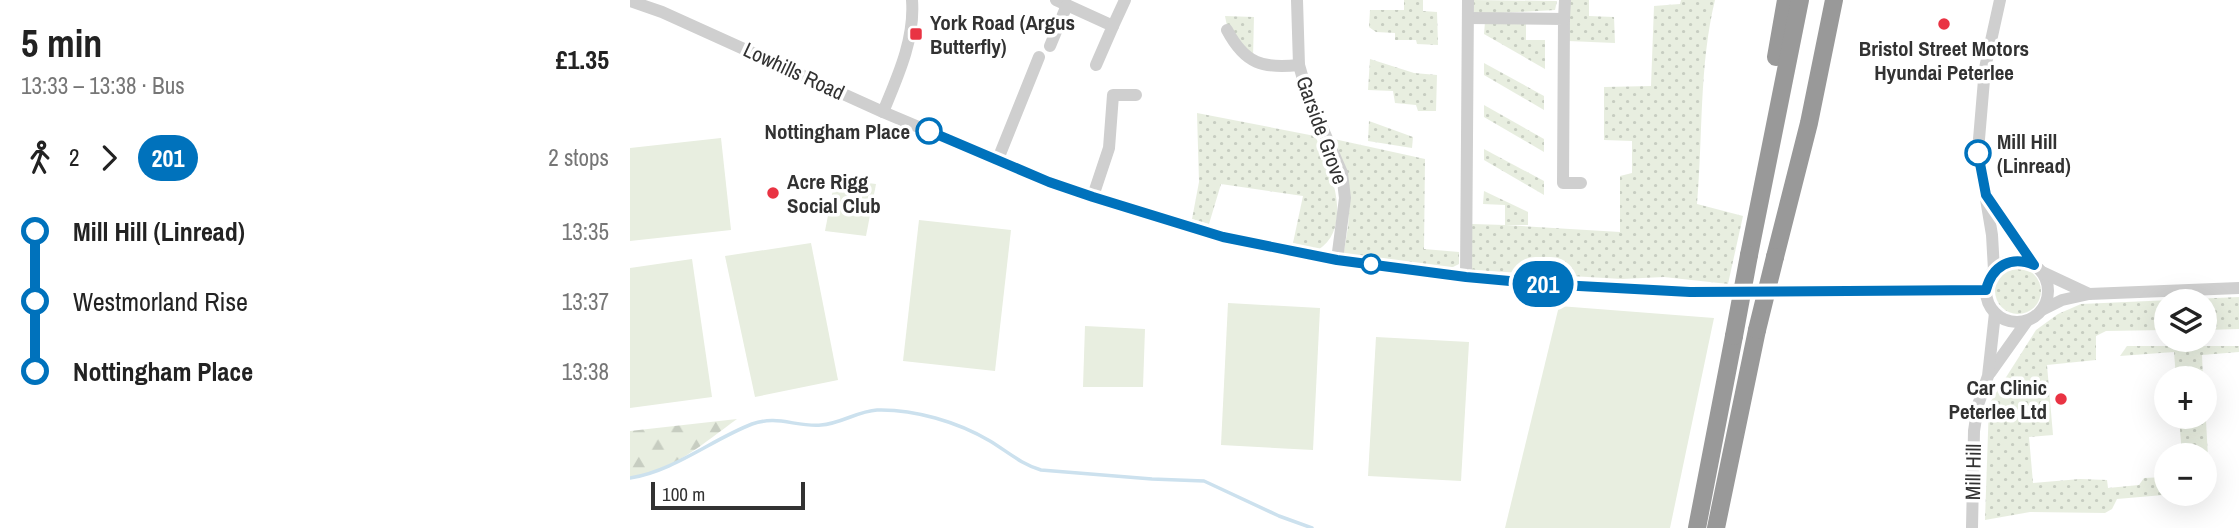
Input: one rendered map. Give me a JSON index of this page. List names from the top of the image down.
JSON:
{
  "streets": {
    "street": ["Lowhills Road", "Garside Grove", "Mill Hill"]
  },
  "crossings": [
    ["Lowhills Road", "Garside Grove"],
    ["Lowhills Road", "Mill Hill"]
  ],
  "places": {
    "other": [
      "Bristol Street Motors Hyundai Peterlee",
      "Nottingham Place",
      "Mill Hill (Linread)",
      "Acre Rigg Social Club",
      "Car Clinic Peterlee Ltd"
    ],
    "transit": ["York Road (Argus Butterfly)"]
  },
  "lines": ["bus line 201"],
  "scale_bar": "100 m",
  "page": {
    "heading": ["5 min", "13:33 – 13:38 · Bus", "£1.35"],
    "on_map": "201",
    "legs": ["2", "201", "2 stops"],
    "list": [
      {
        "name": "Mill Hill (Linread)",
        "value": "13:35"
      },
      {
        "name": "Westmorland Rise",
        "value": "13:37"
      },
      {
        "name": "Nottingham Place",
        "value": "13:38"
      }
    ],
    "map_buttons": ["+", "−"],
    "scale": "100 m"
  }
}
